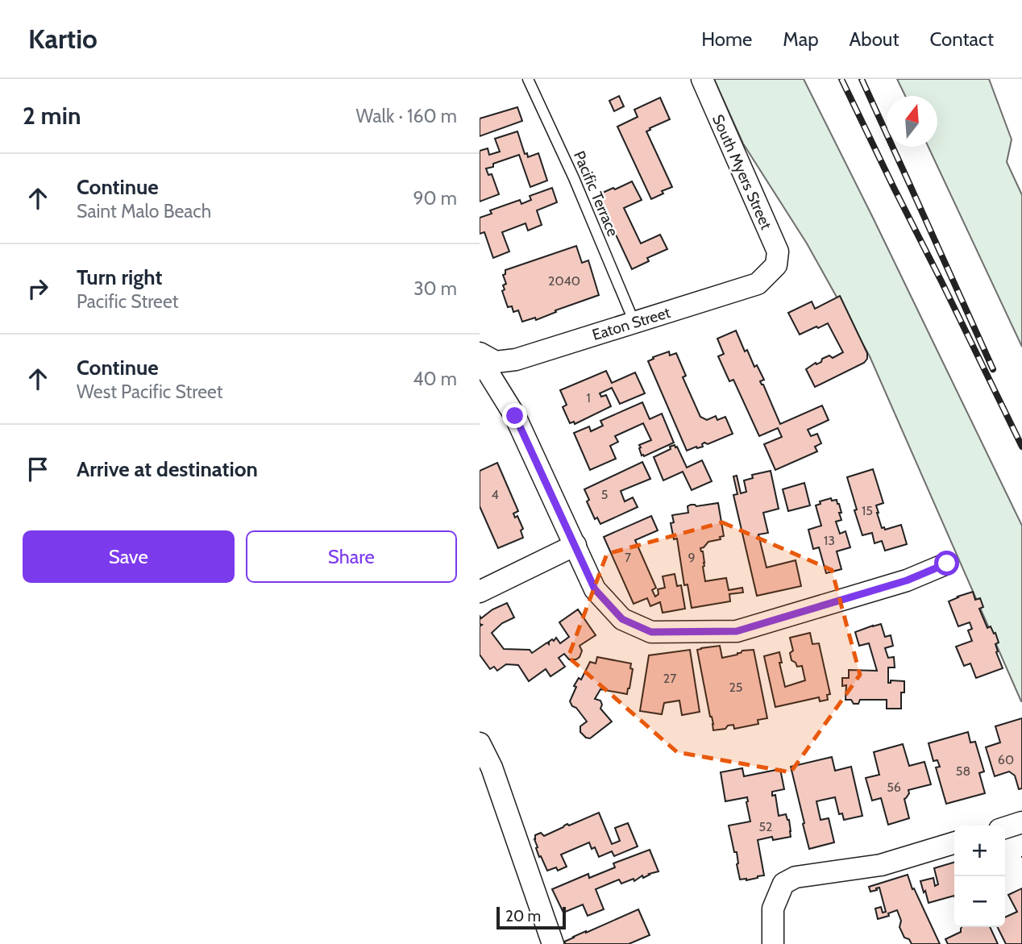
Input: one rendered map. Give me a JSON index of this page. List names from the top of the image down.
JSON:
{
  "streets": {
    "street": ["South Myers Street", "Eaton Street"],
    "lane": ["Pacific Terrace"]
  },
  "crossings": [
    ["South Myers Street", "Eaton Street"],
    ["Pacific Terrace", "Eaton Street"]
  ],
  "house_numbers": [
    "2040",
    "1",
    "4",
    "5",
    "15",
    "13",
    "7",
    "9",
    "27",
    "25",
    "60",
    "58",
    "56",
    "52"
  ],
  "scale_bar": "20 m",
  "north": "top",
  "page": {
    "header": "Kartio",
    "nav": [
      "Home",
      "Map",
      "About",
      "Contact"
    ],
    "heading": ["2 min", "Walk · 160 m"],
    "list": [
      ["Continue", "Saint Malo Beach", "90 m"],
      ["Turn right", "Pacific Street", "30 m"],
      ["Continue", "West Pacific Street", "40 m"],
      "Arrive at destination"
    ],
    "buttons": ["Save", "Share"],
    "map_buttons": ["+", "−"],
    "scale": "20 m"
  }
}
